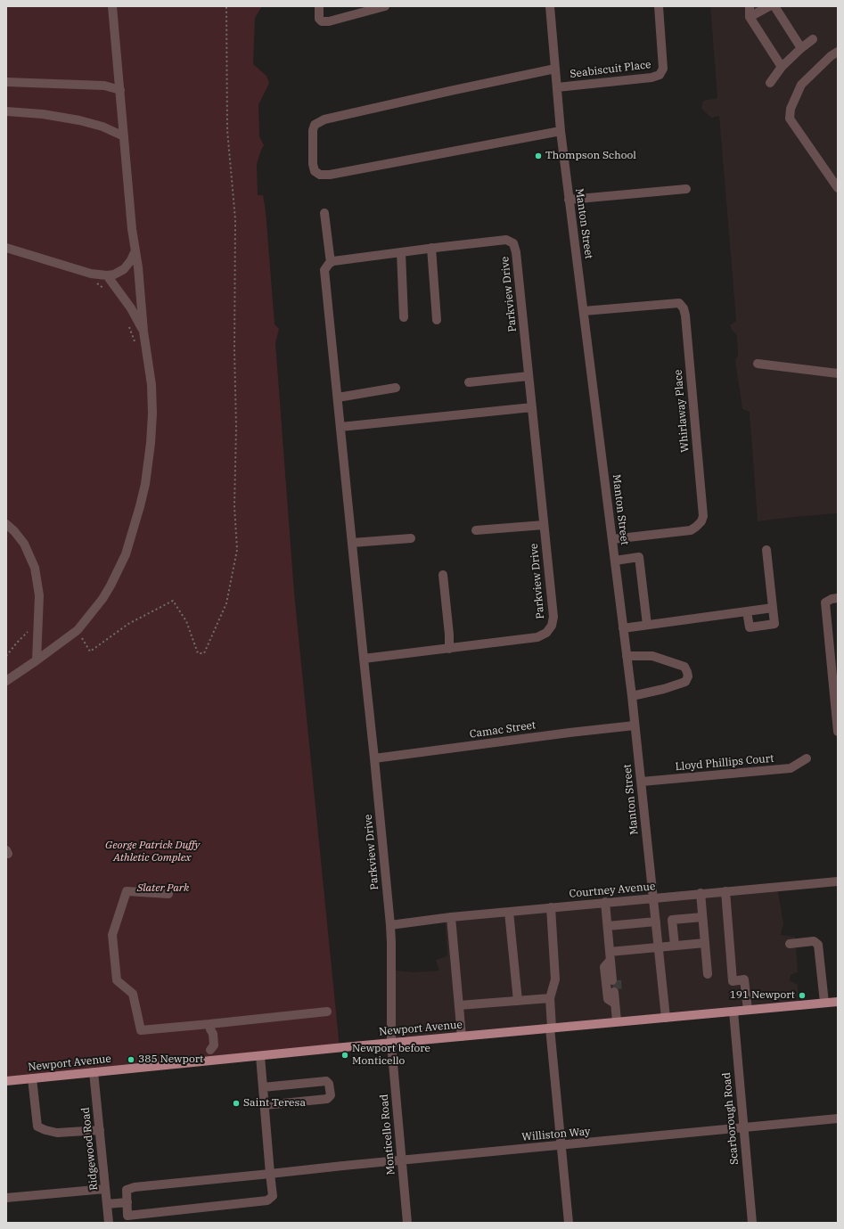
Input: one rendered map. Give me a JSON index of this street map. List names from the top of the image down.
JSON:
{
  "streets": {
    "main road": ["Newport Avenue"],
    "street": [
      "Seabiscuit Place",
      "Manton Street",
      "Parkview Drive",
      "Whirlaway Place",
      "Camac Street",
      "Lloyd Phillips Court",
      "Courtney Avenue",
      "Scarborough Road",
      "Monticello Road",
      "Williston Way",
      "Ridgewood Road"
    ]
  },
  "crossings": [
    ["Seabiscuit Place", "Manton Street"],
    ["Manton Street", "Whirlaway Place"],
    ["Manton Street", "Camac Street"],
    ["Manton Street", "Lloyd Phillips Court"],
    ["Manton Street", "Courtney Avenue"],
    ["Manton Street", "Newport Avenue"],
    ["Parkview Drive", "Camac Street"],
    ["Parkview Drive", "Courtney Avenue"],
    ["Parkview Drive", "Newport Avenue"],
    ["Parkview Drive", "Monticello Road"],
    ["Newport Avenue", "Scarborough Road"],
    ["Newport Avenue", "Monticello Road"],
    ["Newport Avenue", "Ridgewood Road"],
    ["Scarborough Road", "Williston Way"],
    ["Monticello Road", "Williston Way"]
  ],
  "parks": ["George Patrick Duffy Athletic Complex", "Slater Park"],
  "places": [
    "Thompson School",
    "191 Newport",
    "Newport before Monticello",
    "385 Newport",
    "Saint Teresa"
  ]
}
